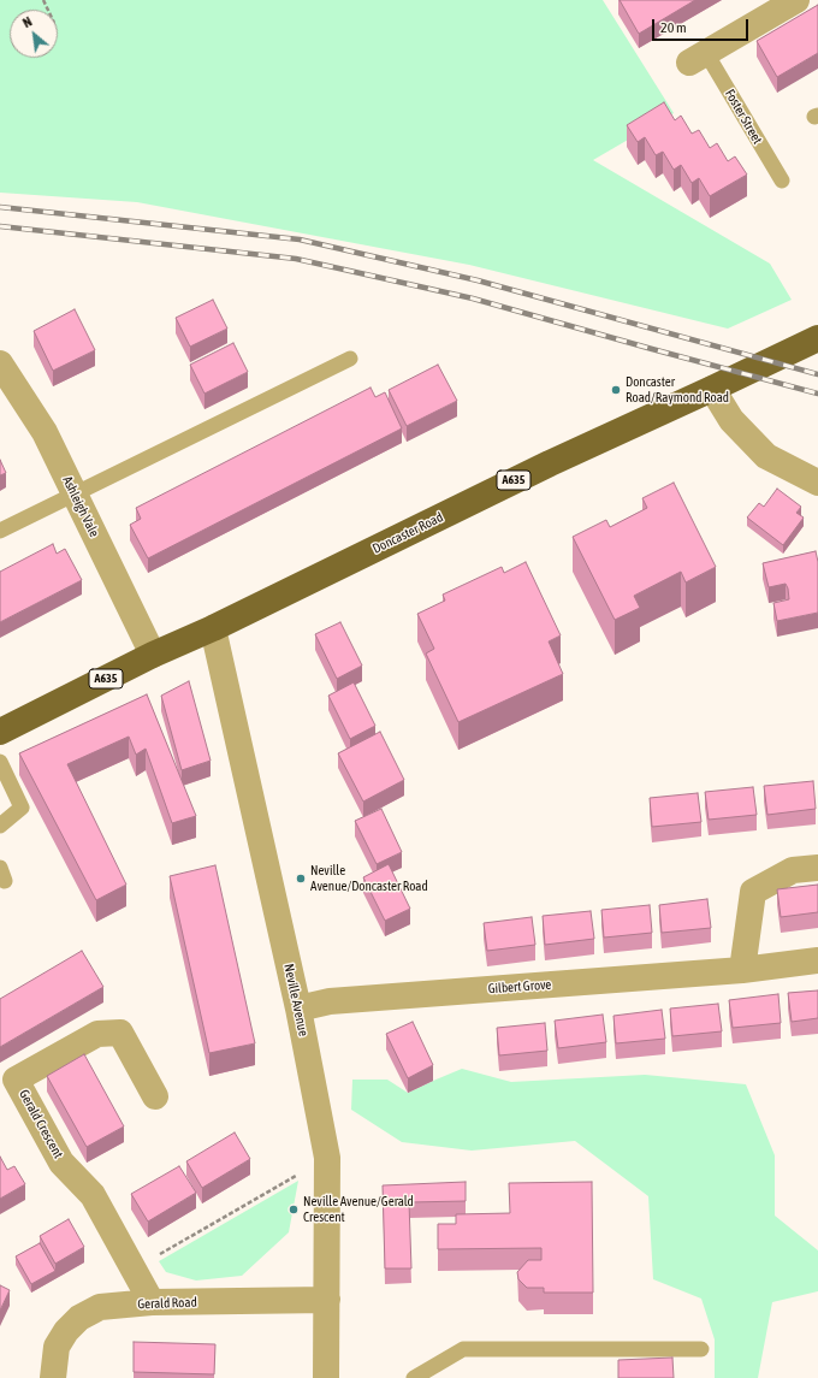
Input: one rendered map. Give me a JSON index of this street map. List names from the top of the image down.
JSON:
{
  "streets": {
    "highway": ["A635", "Doncaster Road"],
    "street": [
      "Foster Street",
      "Ashleigh Vale",
      "Gilbert Grove",
      "Neville Avenue",
      "Gerald Crescent",
      "Gerald Road"
    ]
  },
  "crossings": [
    ["Ashleigh Vale", "Doncaster Road"],
    ["Doncaster Road", "Neville Avenue"],
    ["Gilbert Grove", "Neville Avenue"],
    ["Neville Avenue", "Gerald Road"],
    ["Gerald Crescent", "Gerald Road"]
  ],
  "places": ["Doncaster Road/Raymond Road", "Neville Avenue/Doncaster Road", "Neville Avenue/Gerald Crescent"],
  "scale_bar": "20 m",
  "north": "top left"
}
